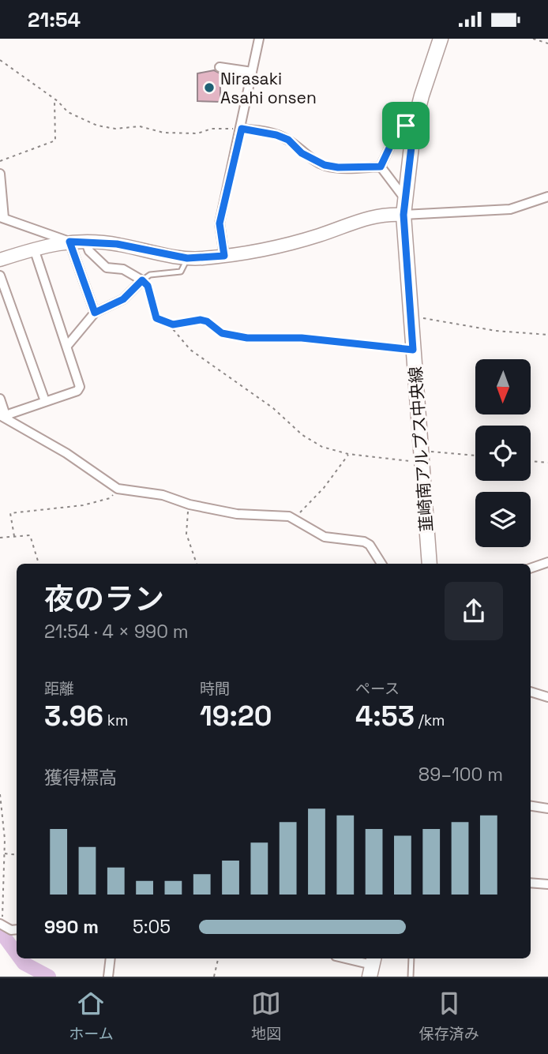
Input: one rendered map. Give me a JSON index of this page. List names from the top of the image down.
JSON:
{
  "streets": {
    "main road": ["韮崎南アルプス中央線"]
  },
  "places": ["Nirasaki Asahi onsen"],
  "north": "bottom",
  "page": {
    "status": "21:54",
    "heading": ["夜のラン", "21:54 · 4 × 990 m"],
    "stats": [
      ["距離", "3.96 km"],
      ["時間", "19:20"],
      ["ペース", "4:53 /km"]
    ],
    "chart": ["獲得標高", "89–100 m"],
    "list": [
      {
        "name": "990 m",
        "note": "5:05"
      }
    ],
    "tabs": ["ホーム", "地図", "保存済み"]
  }
}
